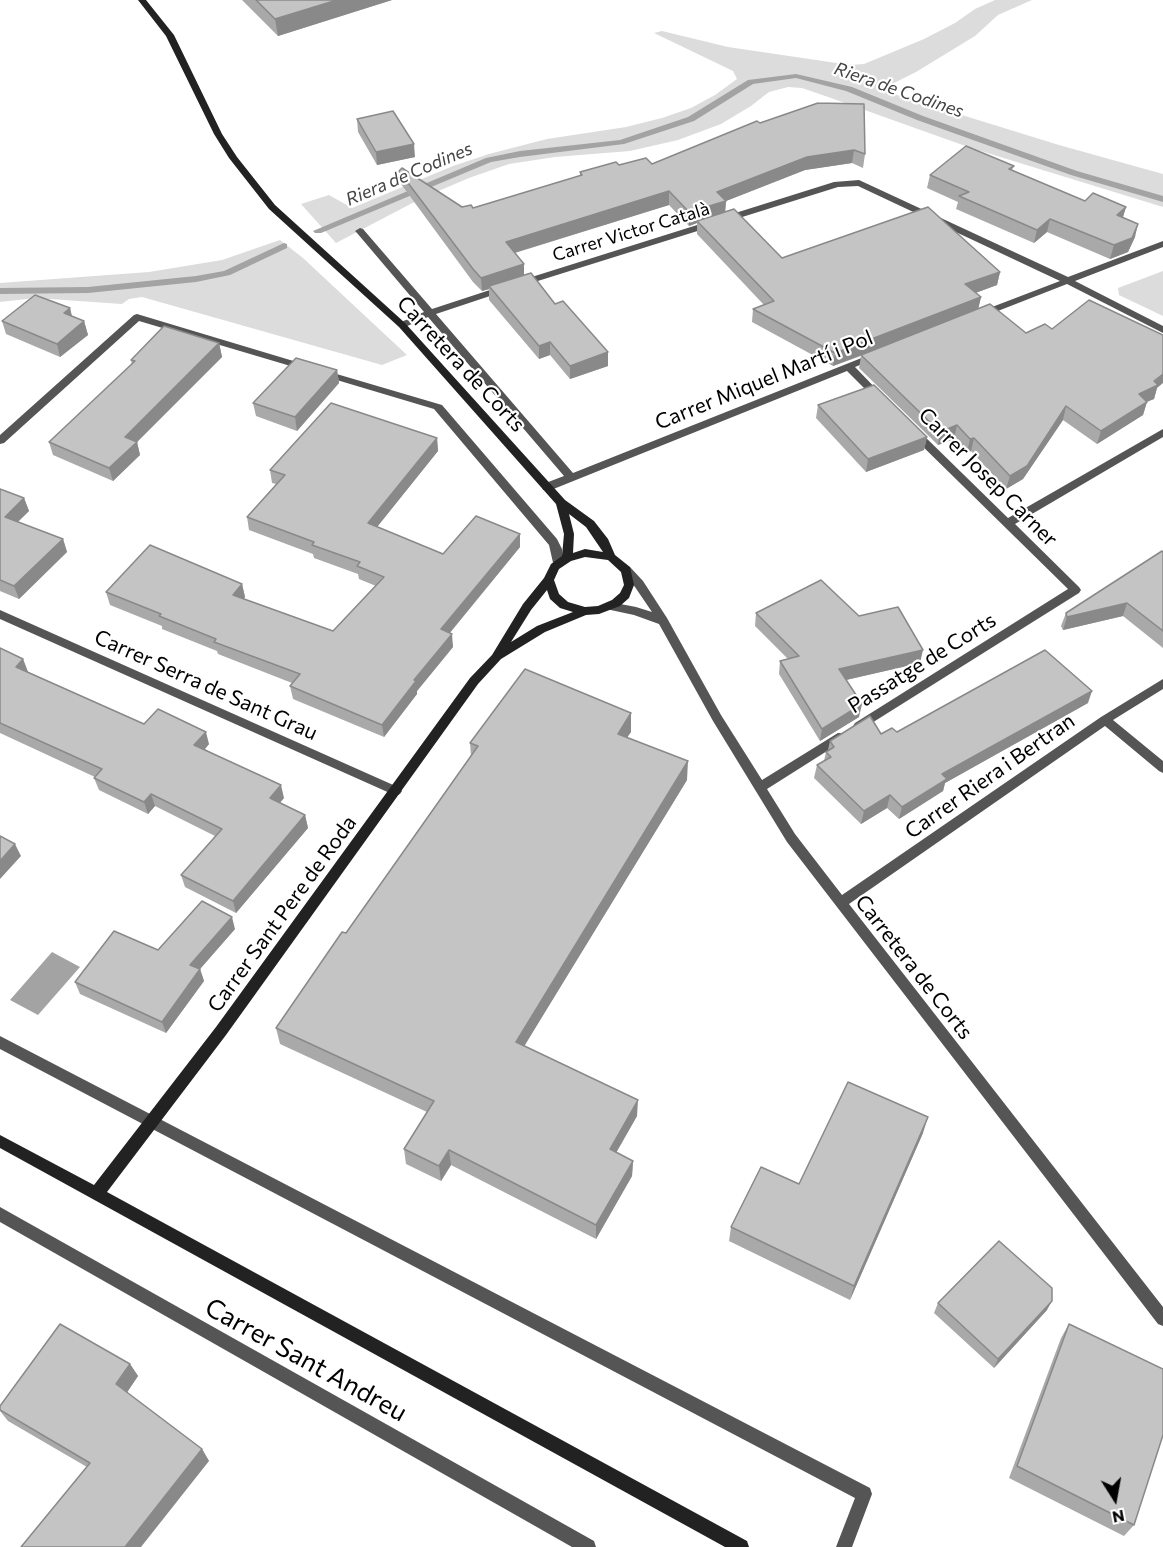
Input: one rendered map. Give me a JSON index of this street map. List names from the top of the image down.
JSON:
{
  "streets": {
    "street": [
      "Carrer Victor Català",
      "Carretera de Corts",
      "Carrer Miquel Martí i Pol",
      "Carrer Josep Carner",
      "Passatge de Corts",
      "Carrer Serra de Sant Grau",
      "Carrer Riera i Bertran",
      "Carrer Sant Pere de Roda",
      "Carrer Sant Andreu"
    ]
  },
  "crossings": [
    ["Carrer Victor Català", "Carretera de Corts"],
    ["Carretera de Corts", "Carrer Miquel Martí i Pol"],
    ["Carretera de Corts", "Passatge de Corts"],
    ["Carretera de Corts", "Carrer Riera i Bertran"],
    ["Carretera de Corts", "Carrer Sant Pere de Roda"],
    ["Carrer Miquel Martí i Pol", "Carrer Josep Carner"],
    ["Carrer Josep Carner", "Passatge de Corts"],
    ["Carrer Serra de Sant Grau", "Carrer Sant Pere de Roda"]
  ],
  "water": ["Riera de Codines"],
  "north": "bottom"
}
